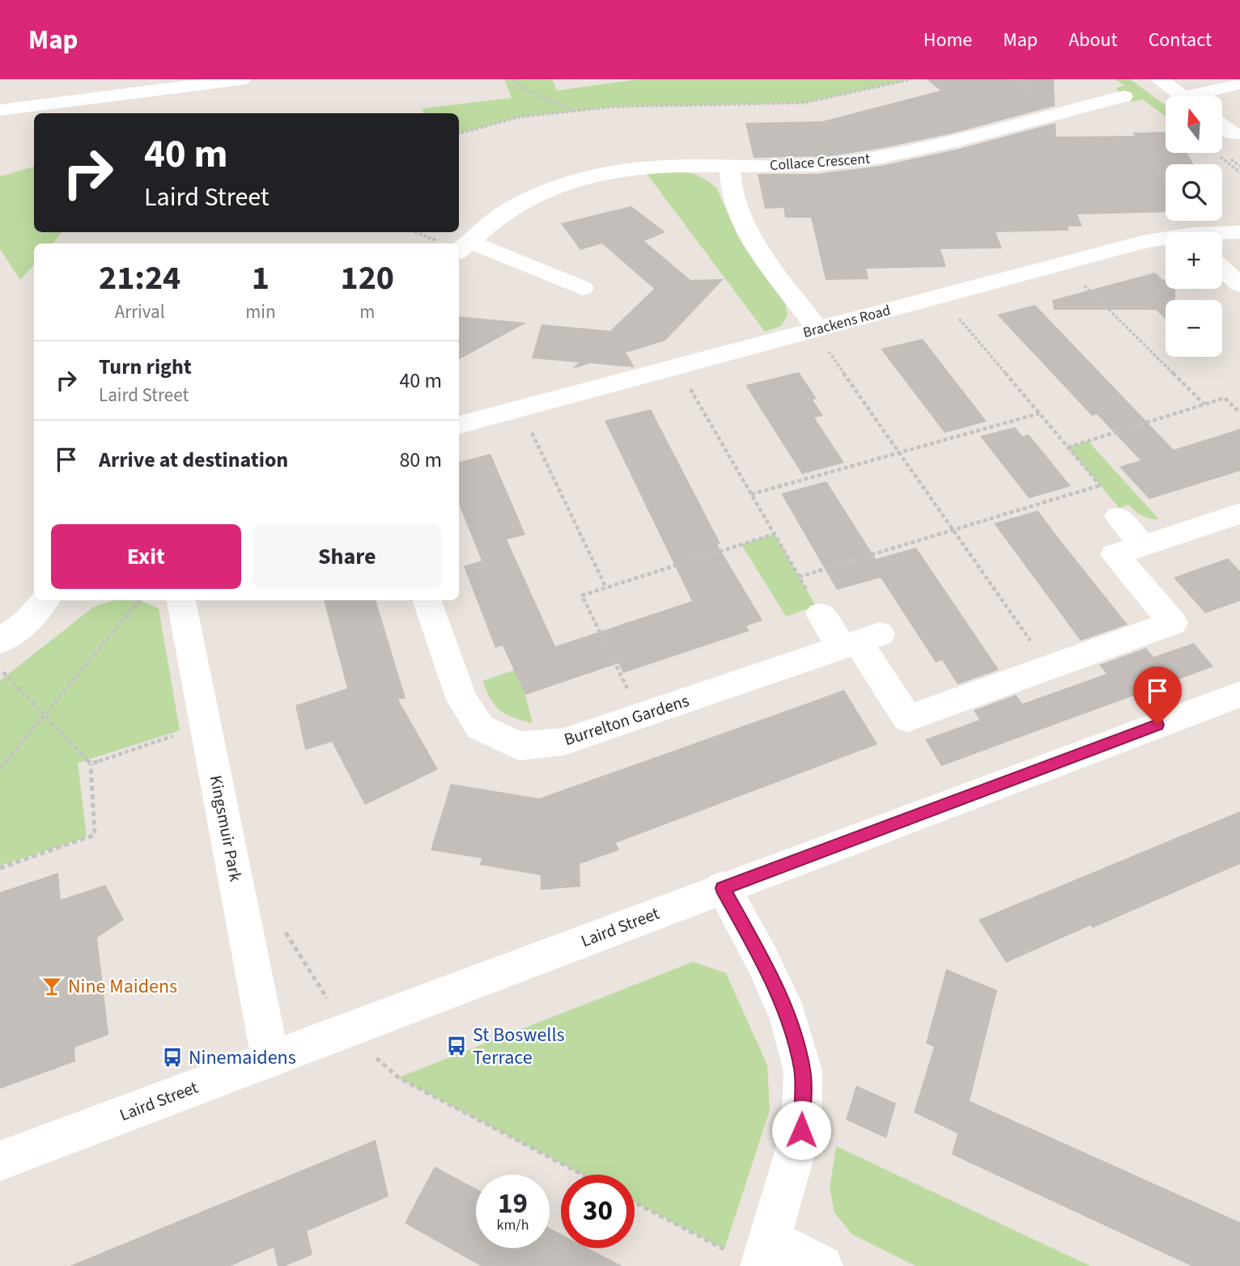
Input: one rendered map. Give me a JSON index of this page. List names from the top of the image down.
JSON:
{
  "streets": {
    "street": [
      "Collace Crescent",
      "Brackens Road",
      "Burrelton Gardens",
      "Kingsmuir Park",
      "Laird Street"
    ]
  },
  "crossings": [
    ["Kingsmuir Park", "Laird Street"]
  ],
  "places": {
    "bar": ["Nine Maidens"],
    "bus stop": ["St Boswells Terrace", "Ninemaidens"]
  },
  "north": "top",
  "page": {
    "header": "Map",
    "nav": [
      "Home",
      "Map",
      "About",
      "Contact"
    ],
    "map_buttons": ["+", "−"],
    "turn": ["40 m", "Laird Street"],
    "eta": [
      "21:24",
      "Arrival",
      "1",
      "min",
      "120",
      "m"
    ],
    "list": [
      {
        "name": "Turn right",
        "note": "Laird Street",
        "value": "40 m"
      },
      {
        "name": "Arrive at destination",
        "value": "80 m"
      }
    ],
    "buttons": ["Exit", "Share"],
    "speed": "19 km/h",
    "limit": "30"
  }
}
